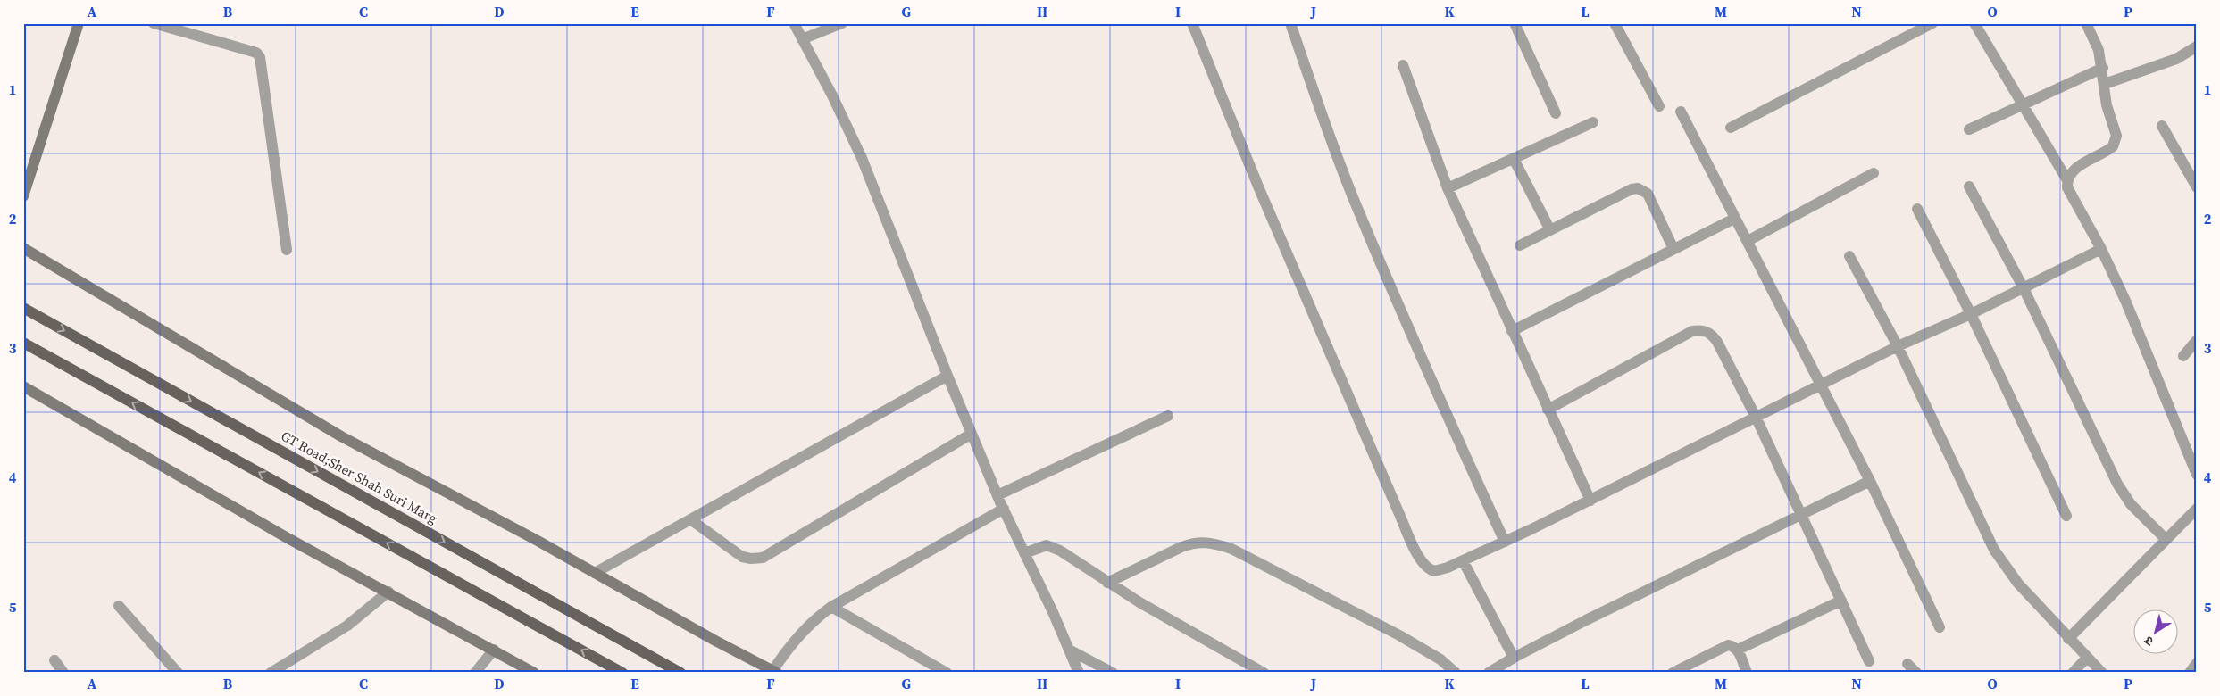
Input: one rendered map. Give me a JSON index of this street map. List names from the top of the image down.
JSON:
{
  "streets": {
    "main road": ["GT Road;Sher Shah Suri Marg"]
  },
  "north": "bottom left",
  "grid": {
    "columns": [
      "A",
      "B",
      "C",
      "D",
      "E",
      "F",
      "G",
      "H",
      "I",
      "J",
      "K",
      "L",
      "M",
      "N",
      "O",
      "P"
    ],
    "rows": [
      "1",
      "2",
      "3",
      "4",
      "5"
    ]
  }
}
